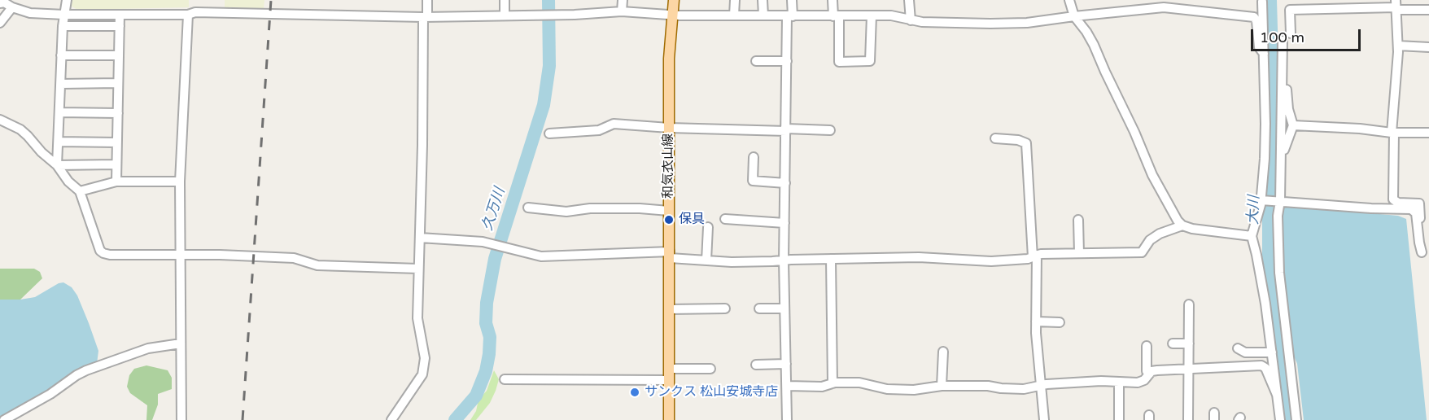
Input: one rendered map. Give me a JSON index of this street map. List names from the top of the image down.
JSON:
{
  "streets": {
    "main road": ["和気衣山線"]
  },
  "water": ["久万川", "大川"],
  "places": ["保具", "サンクス 松山安城寺店"],
  "scale_bar": "100 m"
}
